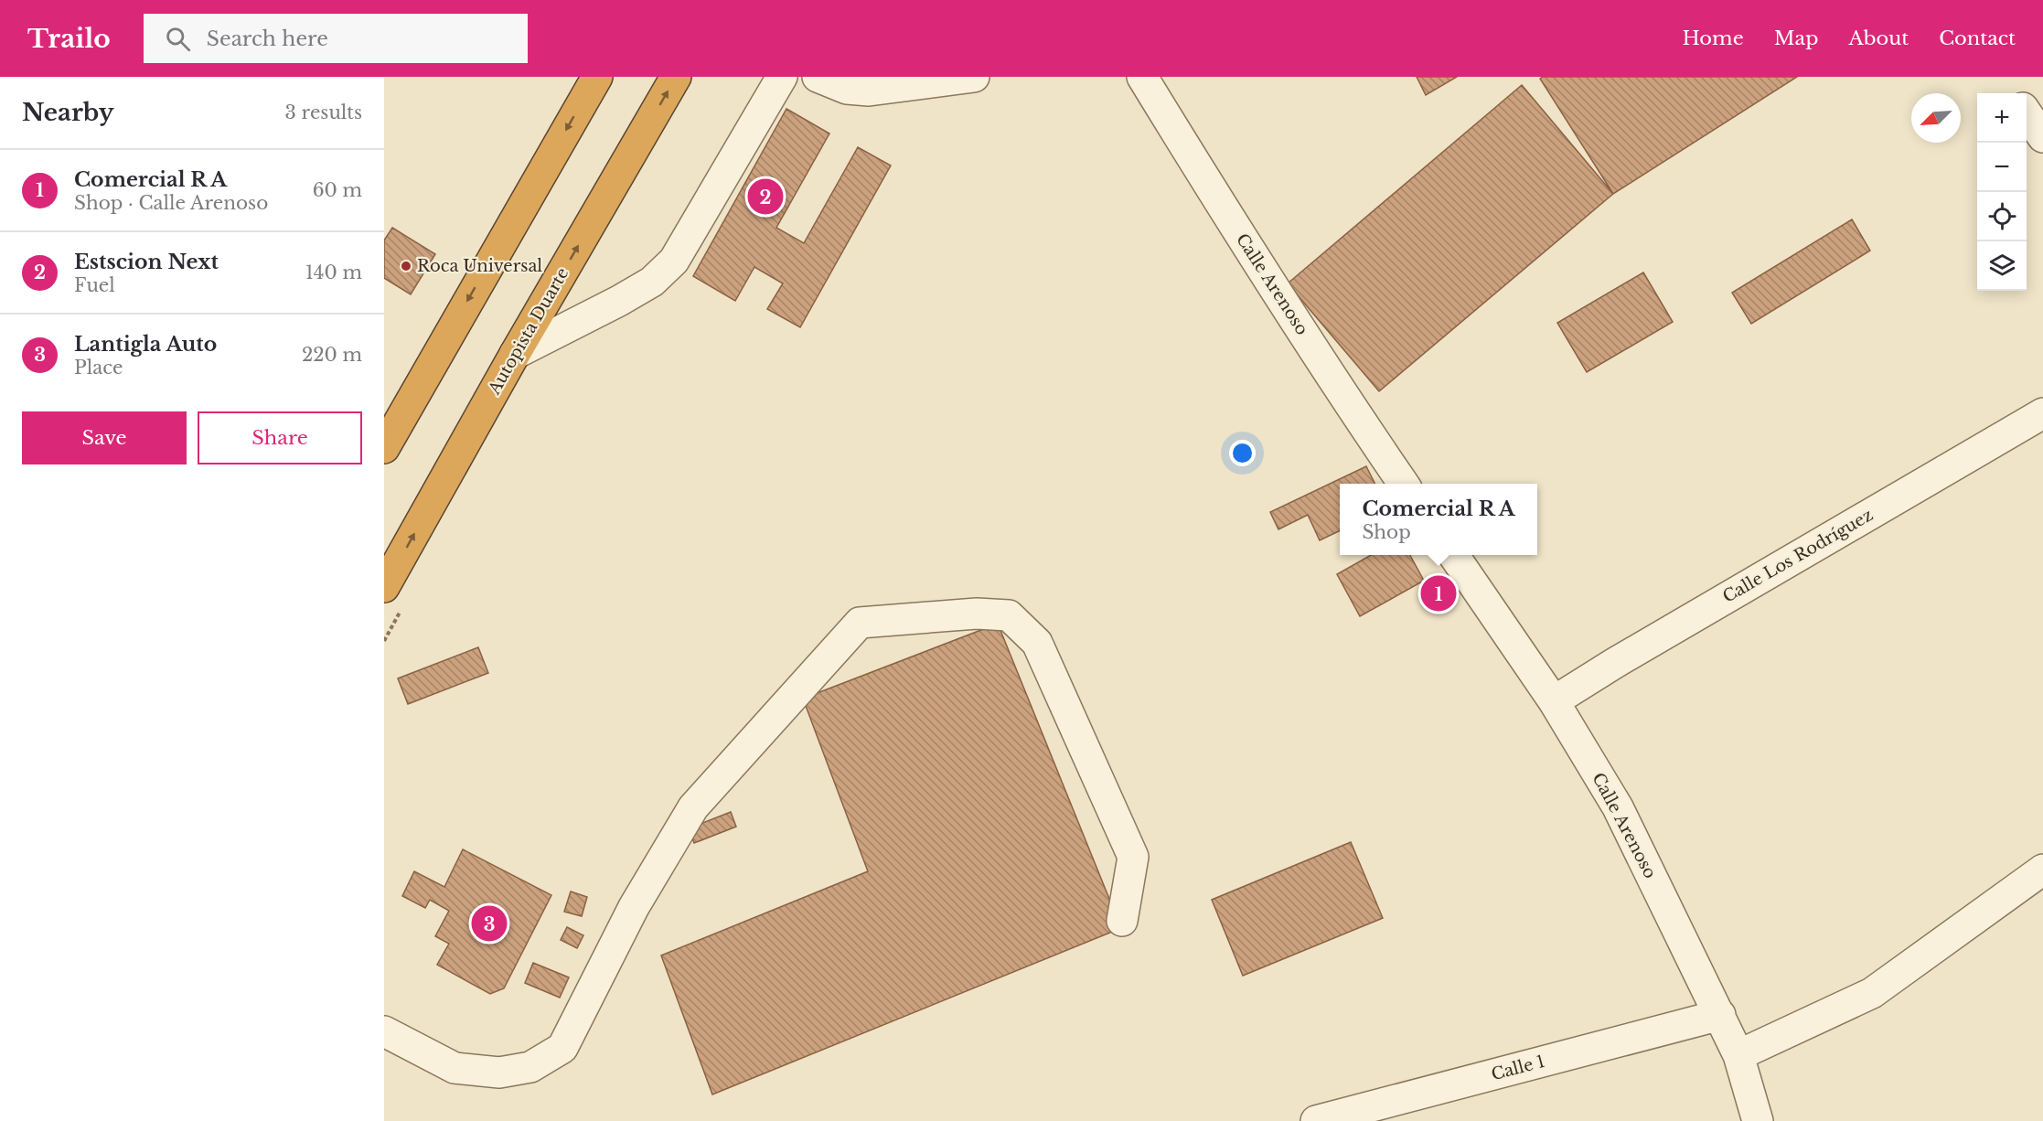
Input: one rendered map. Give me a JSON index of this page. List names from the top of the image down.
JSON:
{
  "streets": {
    "highway": ["Autopista Duarte"],
    "street": ["Calle Arenoso", "Calle Los Rodríguez", "Calle 1"]
  },
  "crossings": [
    ["Calle Arenoso", "Calle Los Rodríguez"],
    ["Calle Arenoso", "Calle 1"]
  ],
  "places": ["Roca Universal"],
  "north": "bottom left",
  "page": {
    "header": "Trailo",
    "search": "Search here",
    "nav": [
      "Home",
      "Map",
      "About",
      "Contact"
    ],
    "heading": ["Nearby", "3 results"],
    "map_buttons": ["+", "−"],
    "list": [
      {
        "mark": "1",
        "name": "Comercial R A",
        "note": "Shop · Calle Arenoso",
        "value": "60 m"
      },
      {
        "mark": "2",
        "name": "Estscion Next",
        "note": "Fuel",
        "value": "140 m"
      },
      {
        "mark": "3",
        "name": "Lantigla Auto",
        "note": "Place",
        "value": "220 m"
      }
    ],
    "pins": ["2", "1", "3"],
    "buttons": ["Save", "Share"],
    "popup": ["Comercial R A", "Shop"]
  }
}
